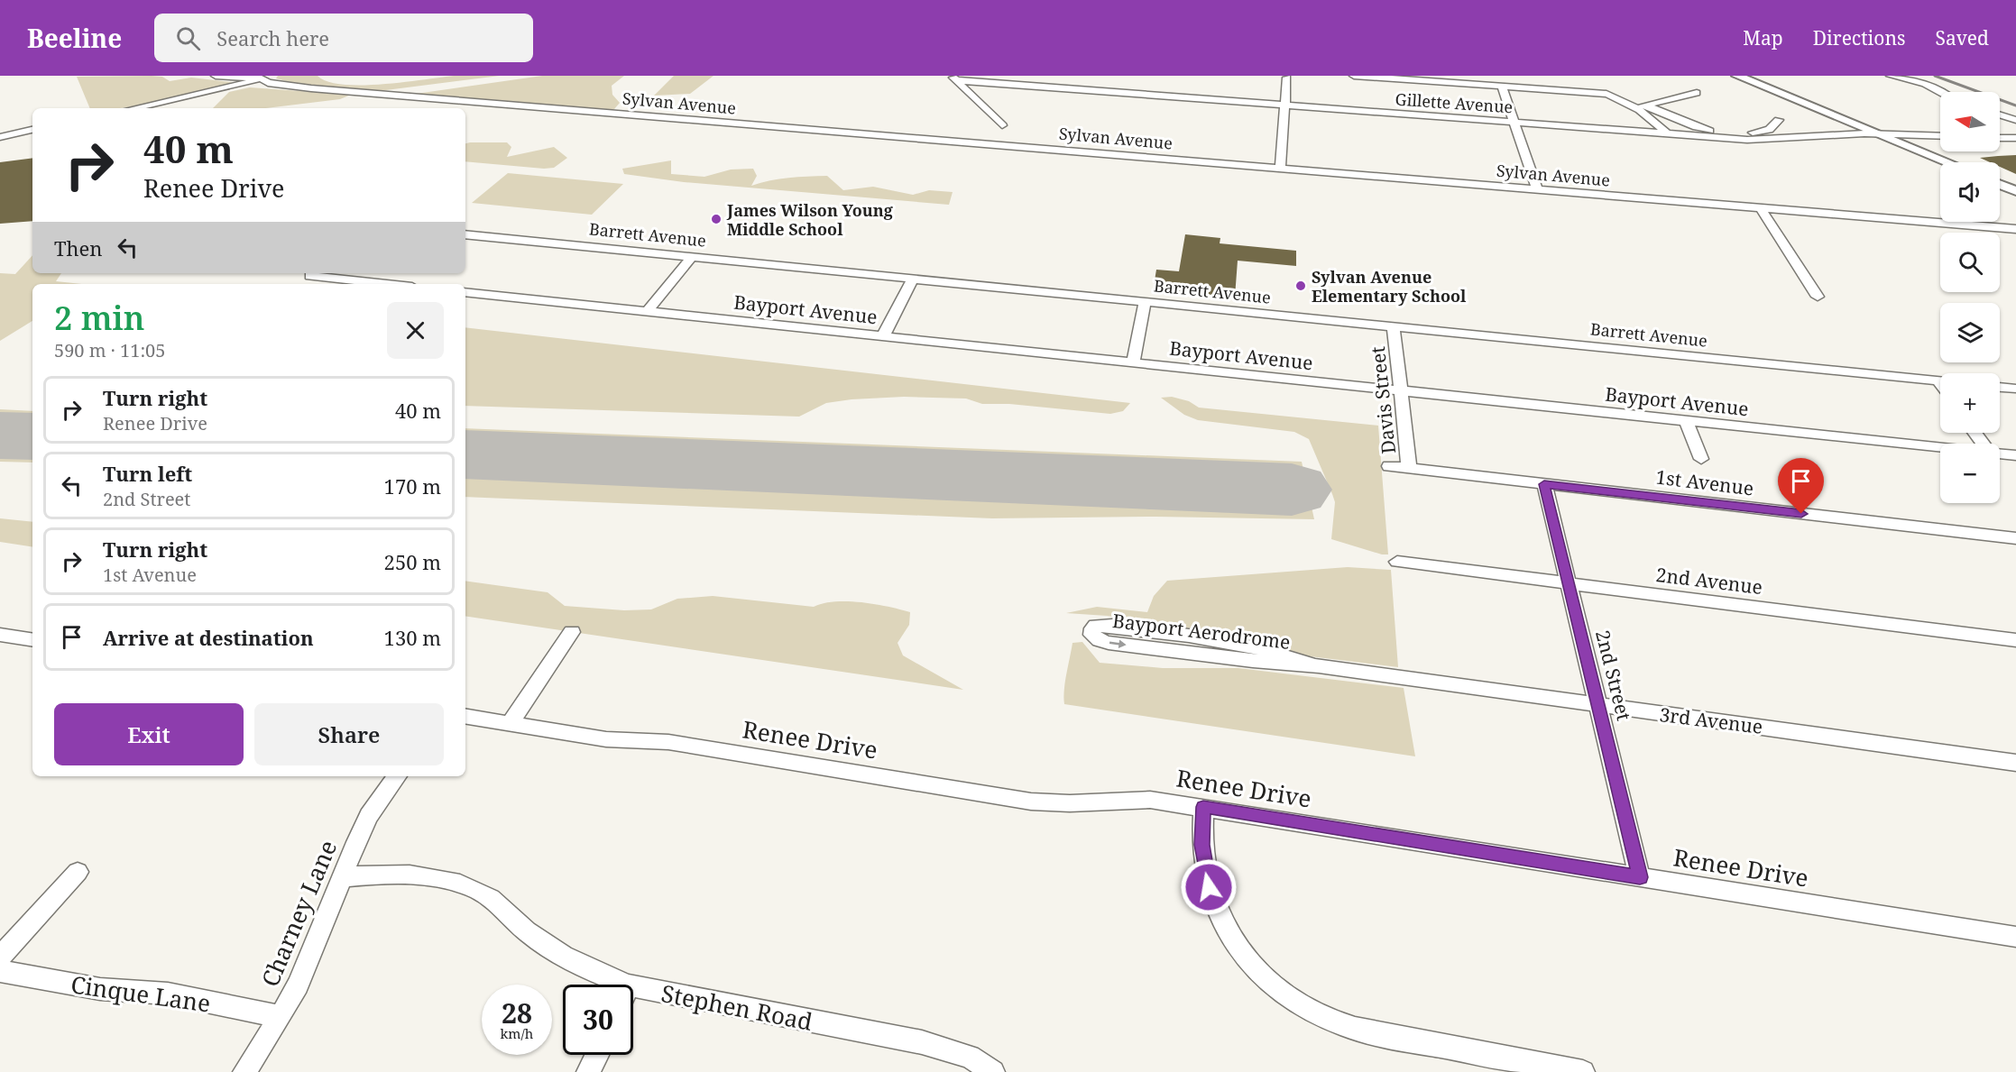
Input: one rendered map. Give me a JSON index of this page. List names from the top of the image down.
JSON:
{
  "streets": {
    "street": [
      "Sylvan Avenue",
      "Gillette Avenue",
      "Barrett Avenue",
      "Bayport Avenue",
      "Davis Street",
      "1st Avenue",
      "2nd Avenue",
      "Bayport Aerodrome",
      "2nd Street",
      "3rd Avenue",
      "Renee Drive",
      "Charney Lane",
      "Cinque Lane",
      "Stephen Road"
    ]
  },
  "crossings": [
    ["Barrett Avenue", "Davis Street"],
    ["Bayport Avenue", "Davis Street"],
    ["Davis Street", "1st Avenue"],
    ["1st Avenue", "2nd Street"],
    ["2nd Avenue", "2nd Street"],
    ["Bayport Aerodrome", "3rd Avenue"],
    ["2nd Street", "3rd Avenue"],
    ["2nd Street", "Renee Drive"],
    ["Charney Lane", "Cinque Lane"],
    ["Charney Lane", "Stephen Road"]
  ],
  "places": ["James Wilson Young Middle School", "Sylvan Avenue Elementary School"],
  "north": "left",
  "page": {
    "header": "Beeline",
    "search": "Search here",
    "nav": ["Map", "Directions", "Saved"],
    "map_buttons": ["+", "−"],
    "turn": ["40 m", "Renee Drive"],
    "then": "Then",
    "heading": ["2 min", "590 m · 11:05"],
    "list": [
      {
        "name": "Turn right",
        "note": "Renee Drive",
        "value": "40 m"
      },
      {
        "name": "Turn left",
        "note": "2nd Street",
        "value": "170 m"
      },
      {
        "name": "Turn right",
        "note": "1st Avenue",
        "value": "250 m"
      },
      {
        "name": "Arrive at destination",
        "value": "130 m"
      }
    ],
    "buttons": ["Exit", "Share"],
    "speed": "28 km/h",
    "limit": "30"
  }
}
